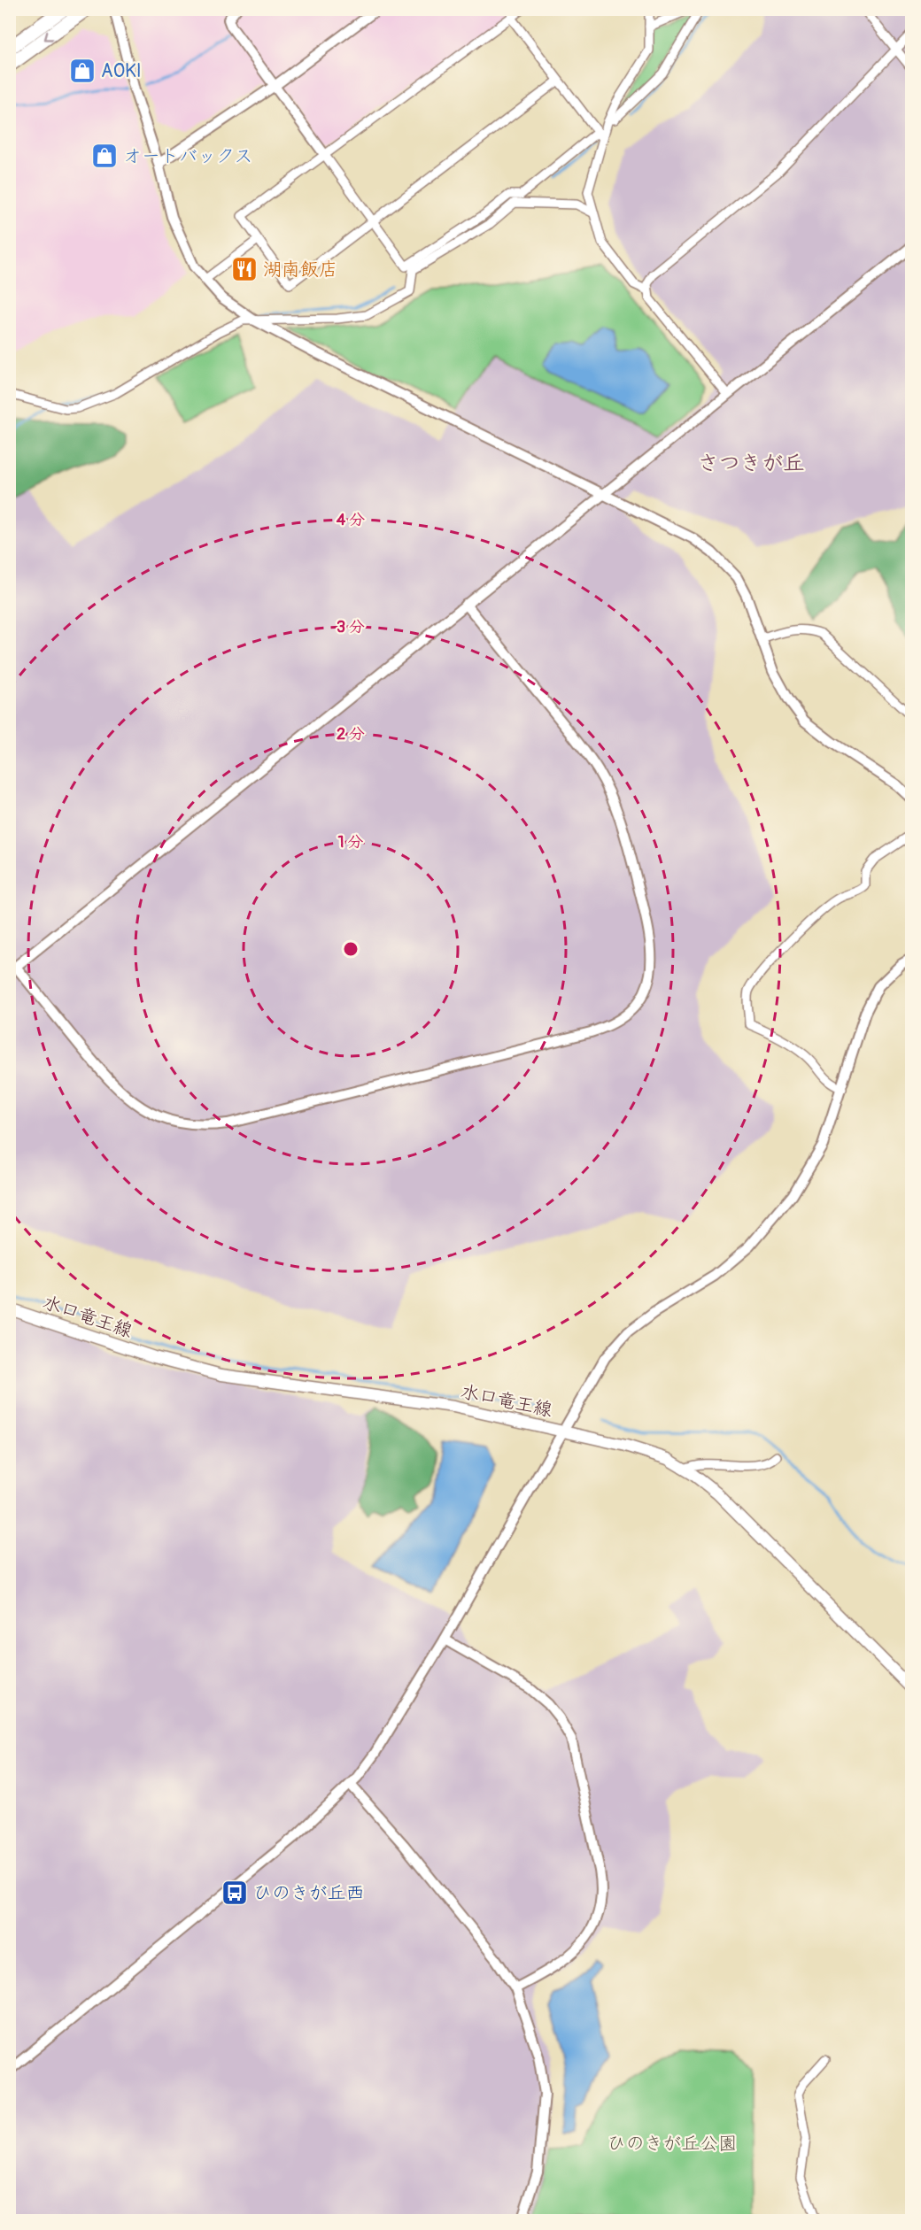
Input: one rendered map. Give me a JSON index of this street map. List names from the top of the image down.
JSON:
{
  "streets": {
    "main road": ["水口竜王線"]
  },
  "districts": ["さつきが丘"],
  "parks": ["ひのきが丘公園"],
  "places": {
    "shop": ["AOKI", "オートバックス"],
    "restaurant": ["湖南飯店"],
    "bus stop": ["ひのきが丘西"]
  },
  "rings": [
    "4 分",
    "3 分",
    "2 分",
    "1 分"
  ]
}
